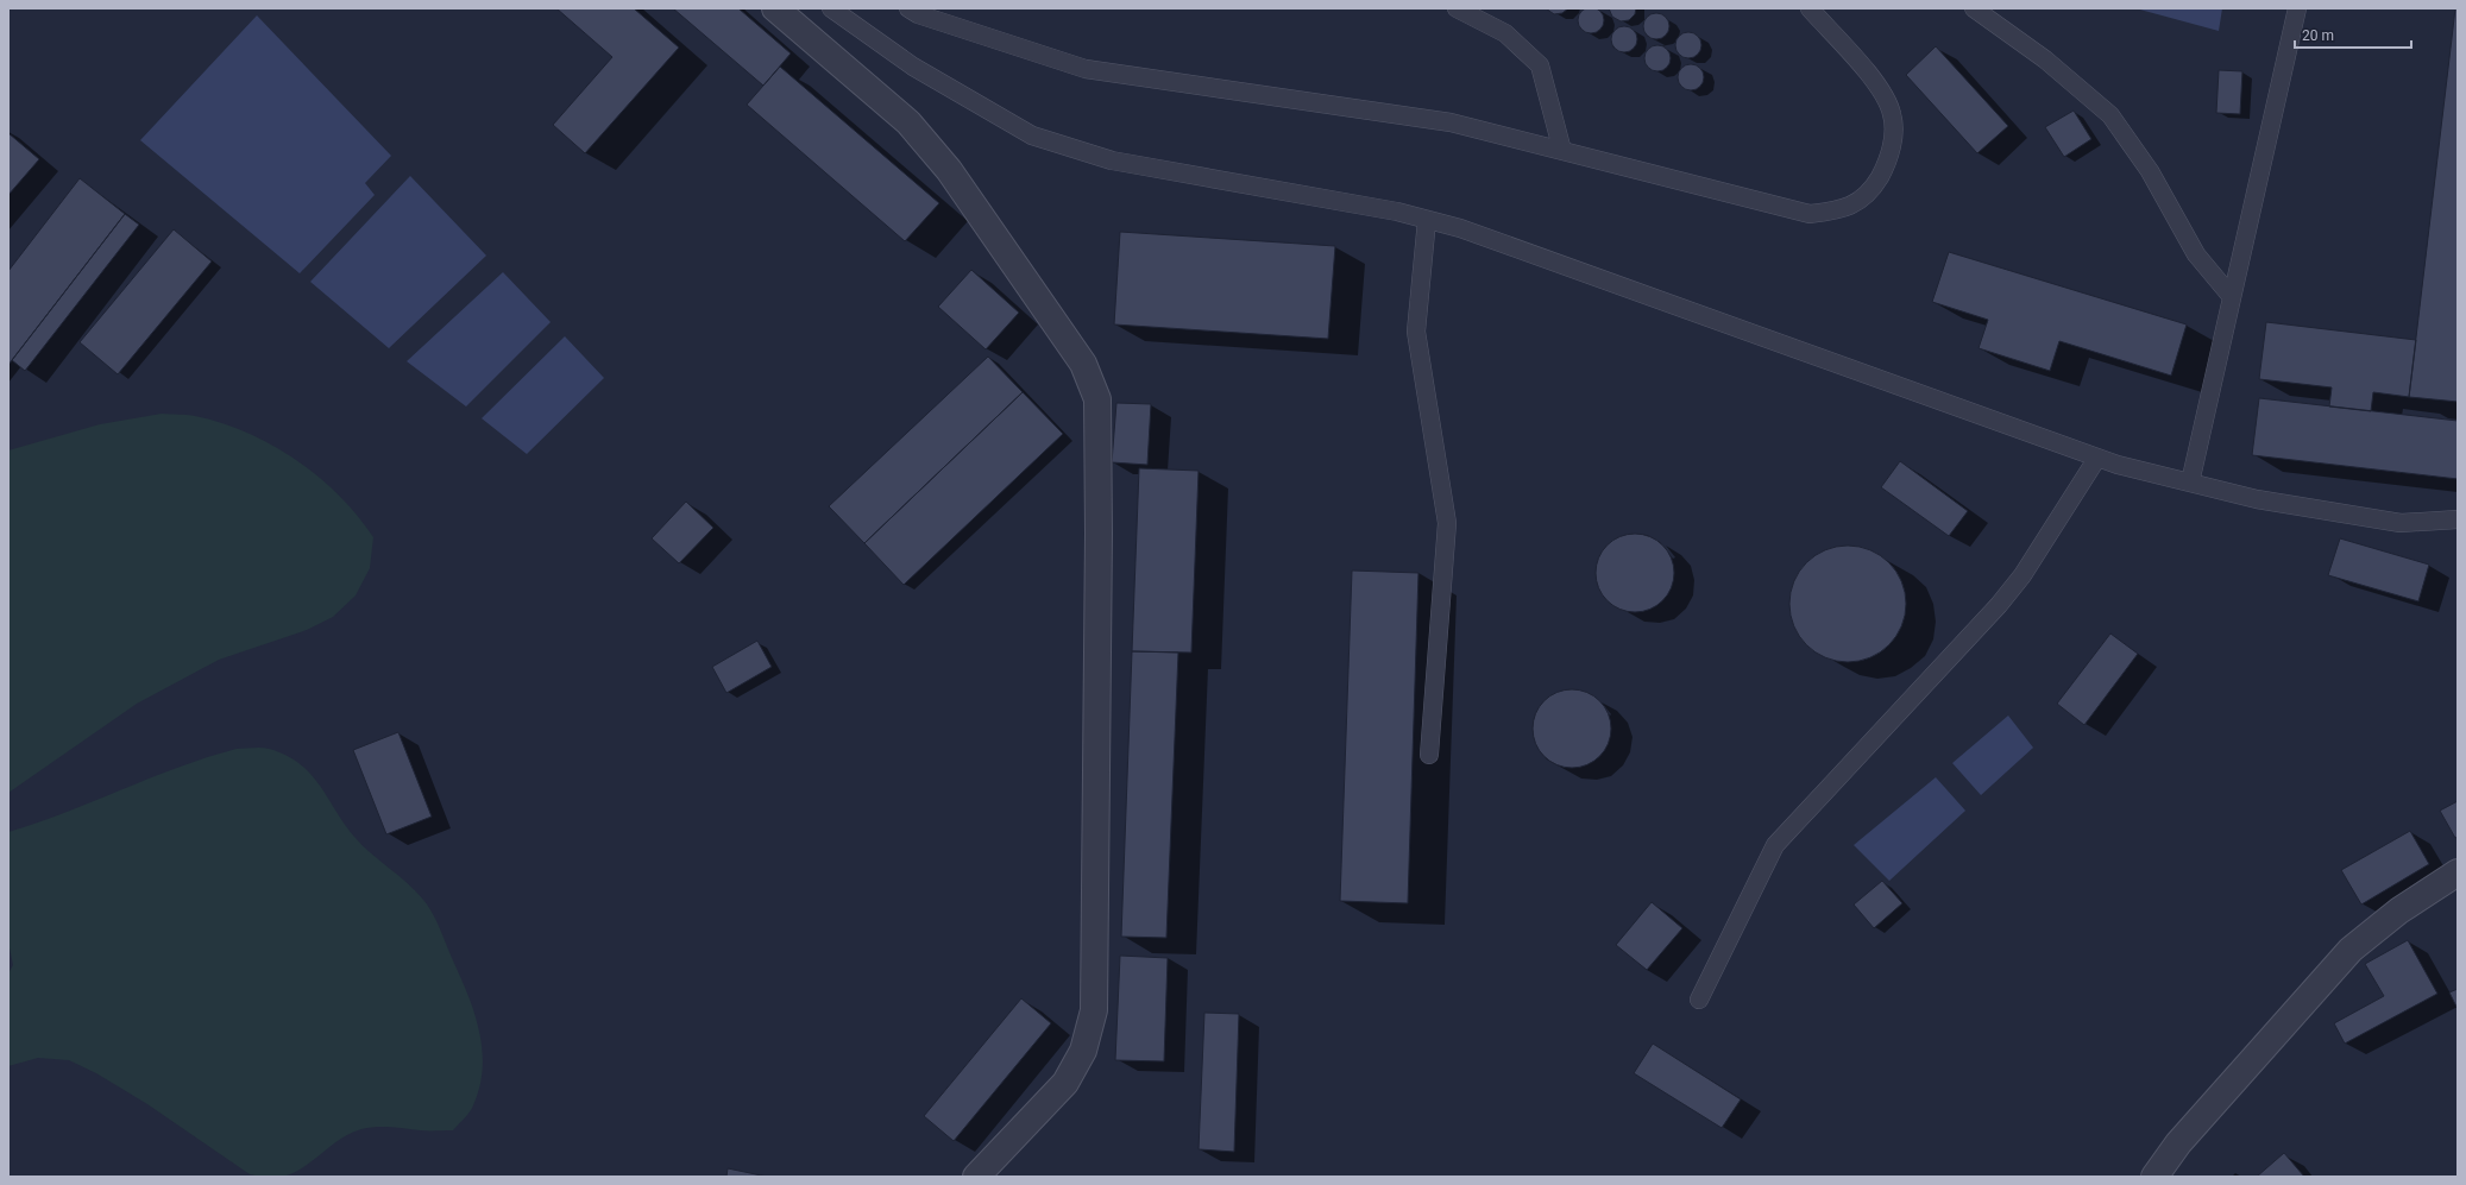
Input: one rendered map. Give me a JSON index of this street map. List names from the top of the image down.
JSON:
{
  "scale_bar": "20 m"
}
